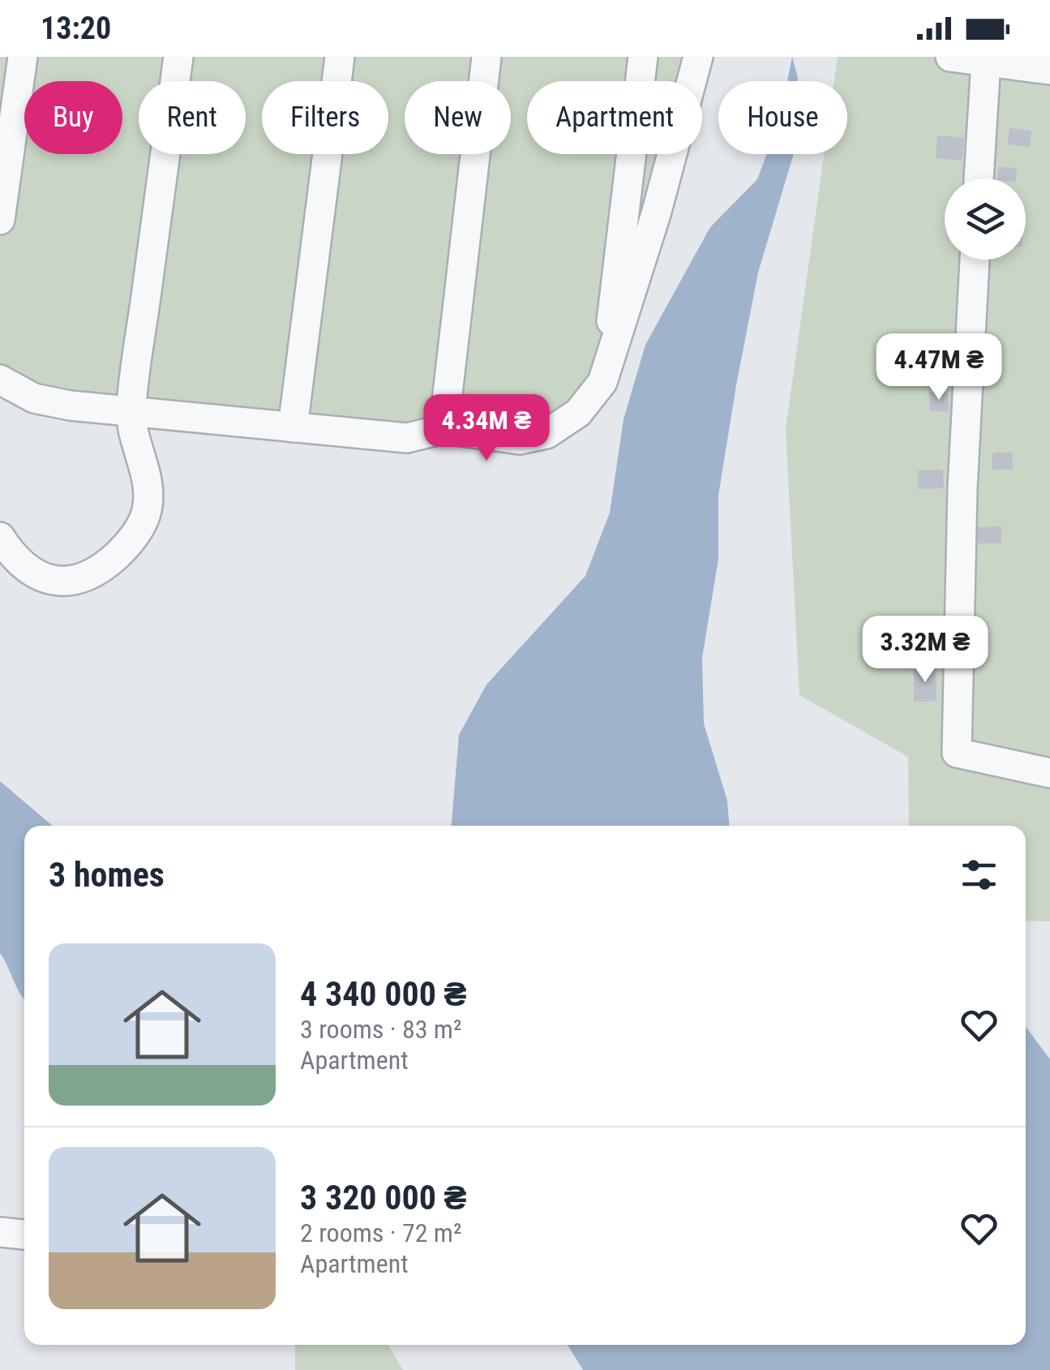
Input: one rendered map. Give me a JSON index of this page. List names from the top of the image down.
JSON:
{
  "page": {
    "status": "13:20",
    "chip": [
      "Buy",
      "Rent",
      "Filters",
      "New",
      "Apartment",
      "House"
    ],
    "price": ["4.47M ₴", "4.34M ₴", "3.32M ₴"],
    "heading": "3 homes",
    "list": [
      {
        "name": "4 340 000 ₴",
        "note": "3 rooms · 83 m² · Apartment"
      },
      {
        "name": "3 320 000 ₴",
        "note": "2 rooms · 72 m² · Apartment"
      }
    ]
  }
}
